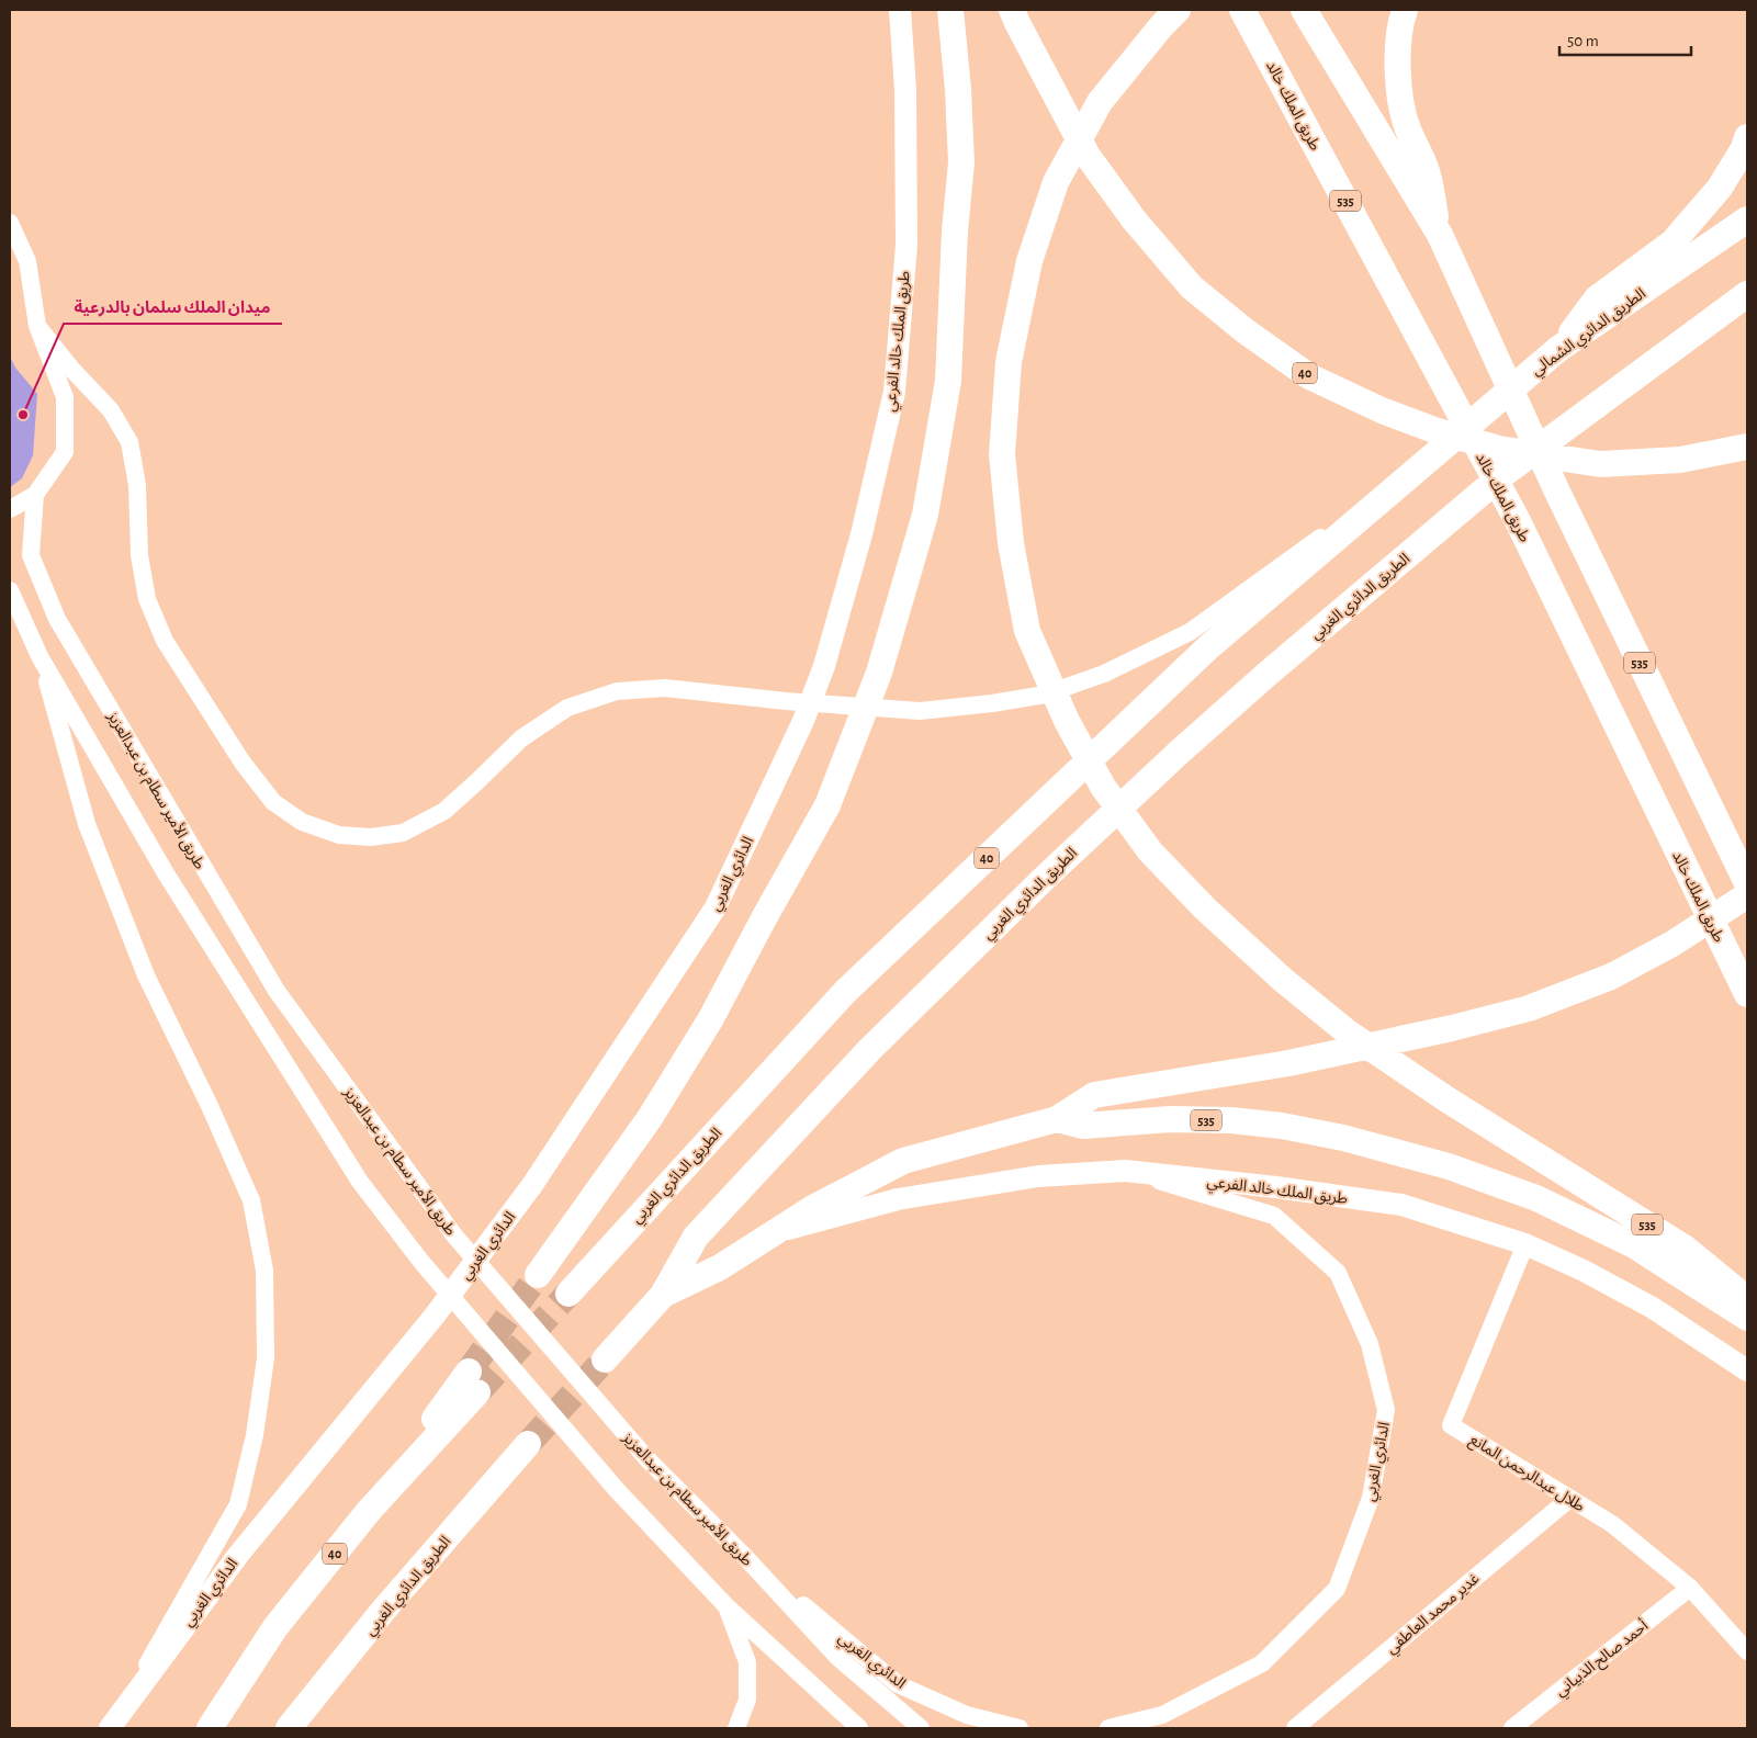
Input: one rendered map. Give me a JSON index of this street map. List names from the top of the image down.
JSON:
{
  "streets": {
    "highway": [
      "طريق الملك خالد",
      "535",
      "الطريق الدائري الشمالي",
      "40",
      "الطريق الدائري الغربي"
    ],
    "main road": ["طريق الملك خالد الفرعي", "الدائري الغربي"],
    "street": [
      "طريق الأمير سطام بن عبدالعزيز",
      "طلال عبدالرحمن المانع",
      "غدير محمد العاطفي",
      "أحمد صالح الذبياني"
    ]
  },
  "crossings": [
    ["535", "طريق الملك خالد الفرعي"],
    ["535", "الطريق الدائري الغربي"],
    ["الطريق الدائري الشمالي", "40"],
    ["الطريق الدائري الشمالي", "الطريق الدائري الغربي"],
    ["طريق الملك خالد الفرعي", "الدائري الغربي"],
    ["طريق الملك خالد الفرعي", "طلال عبدالرحمن المانع"],
    ["طريق الأمير سطام بن عبدالعزيز", "الدائري الغربي"],
    ["طلال عبدالرحمن المانع", "غدير محمد العاطفي"],
    ["طلال عبدالرحمن المانع", "أحمد صالح الذبياني"]
  ],
  "places": ["ميدان الملك سلمان بالدرعية"],
  "scale_bar": "50 m"
}
